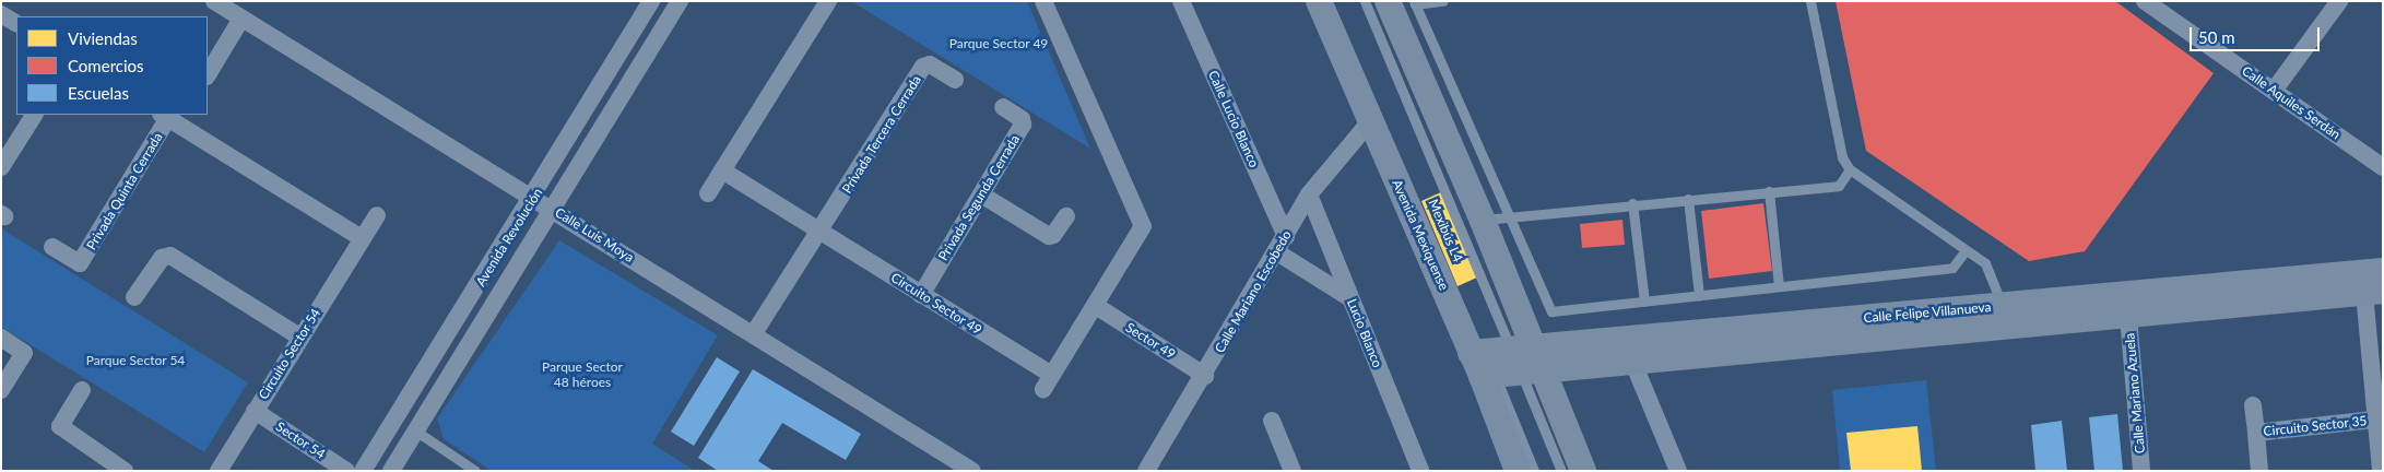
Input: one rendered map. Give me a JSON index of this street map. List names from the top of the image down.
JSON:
{
  "streets": {
    "main road": ["Avenida Mexiquense", "Calle Felipe Villanueva"],
    "street": [
      "Calle Aquiles Serdán",
      "Calle Lucio Blanco",
      "Privada Tercera Cerrada",
      "Privada Quinta Cerrada",
      "Privada Segunda Cerrada",
      "Calle Luis Moya",
      "Avenida Revolución",
      "Calle Mariano Escobedo",
      "Circuito Sector 49",
      "Lucio Blanco",
      "Sector 49",
      "Circuito Sector 54",
      "Calle Mariano Azuela",
      "Circuito Sector 35",
      "Sector 54"
    ],
    "lane": ["Mexibús L4"]
  },
  "crossings": [
    ["Calle Lucio Blanco", "Calle Mariano Escobedo"],
    ["Privada Tercera Cerrada", "Circuito Sector 49"],
    ["Privada Segunda Cerrada", "Circuito Sector 49"],
    ["Mexibús L4", "Calle Felipe Villanueva"],
    ["Calle Luis Moya", "Avenida Revolución"],
    ["Avenida Mexiquense", "Calle Mariano Escobedo"],
    ["Avenida Mexiquense", "Calle Felipe Villanueva"],
    ["Calle Mariano Escobedo", "Lucio Blanco"],
    ["Calle Mariano Escobedo", "Sector 49"],
    ["Circuito Sector 49", "Sector 49"],
    ["Calle Felipe Villanueva", "Calle Mariano Azuela"],
    ["Calle Felipe Villanueva", "Circuito Sector 35"],
    ["Circuito Sector 54", "Sector 54"]
  ],
  "parks": ["Parque Sector 49", "Parque Sector 54", "Parque Sector 48 héroes"],
  "legend": ["Viviendas", "Comercios", "Escuelas"],
  "scale_bar": "50 m"
}
